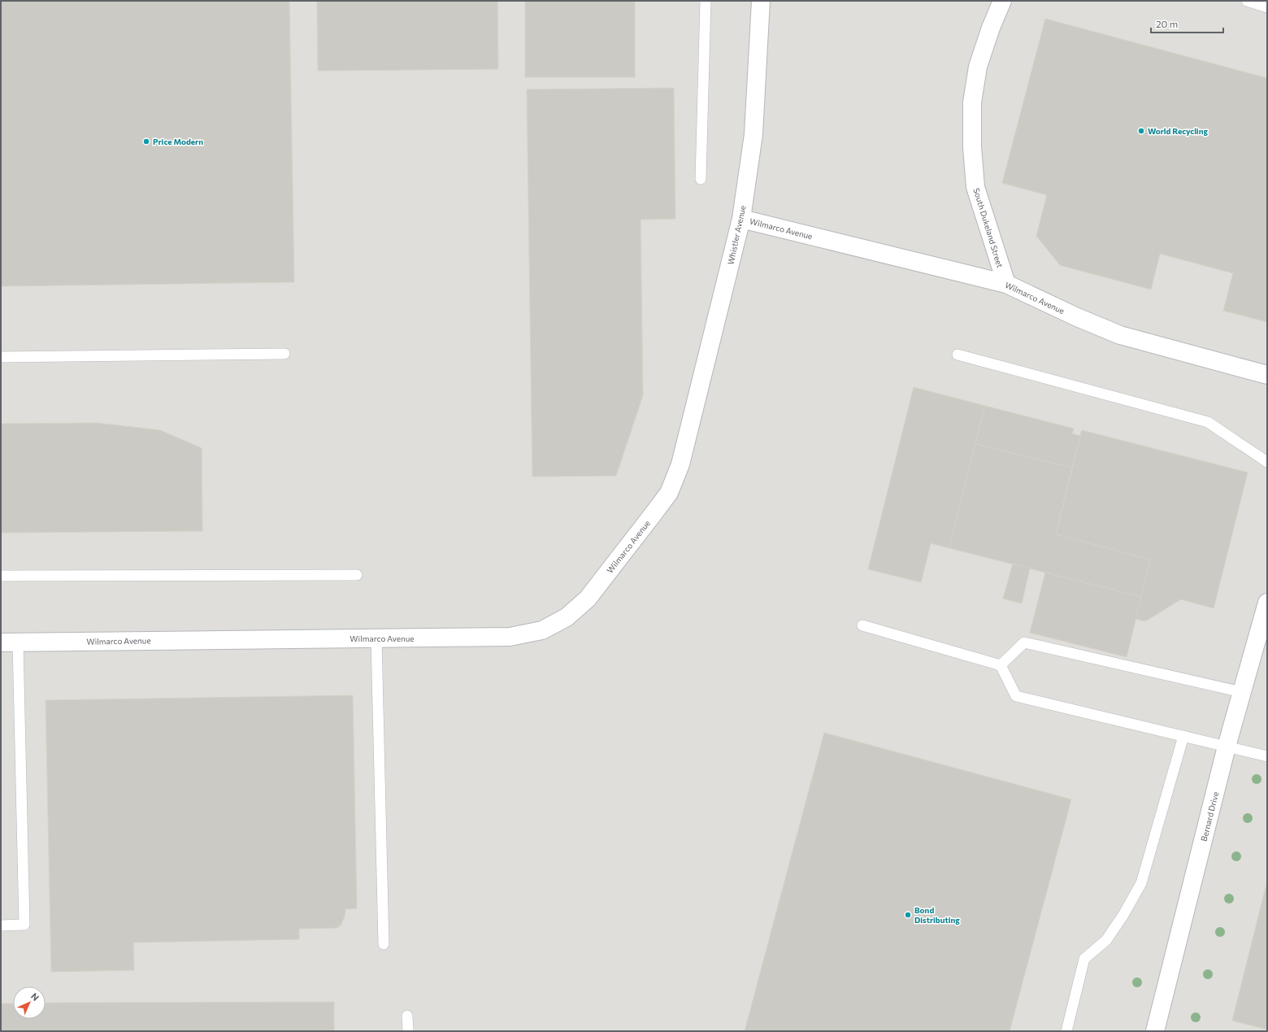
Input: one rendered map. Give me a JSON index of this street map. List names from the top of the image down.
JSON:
{
  "streets": {
    "street": [
      "South Dukeland Street",
      "Wilmarco Avenue",
      "Whistler Avenue",
      "Bernard Drive"
    ]
  },
  "crossings": [
    ["South Dukeland Street", "Wilmarco Avenue"],
    ["Wilmarco Avenue", "Whistler Avenue"]
  ],
  "places": ["World Recycling", "Price Modern", "Bond Distributing"],
  "scale_bar": "20 m",
  "north": "top right"
}
